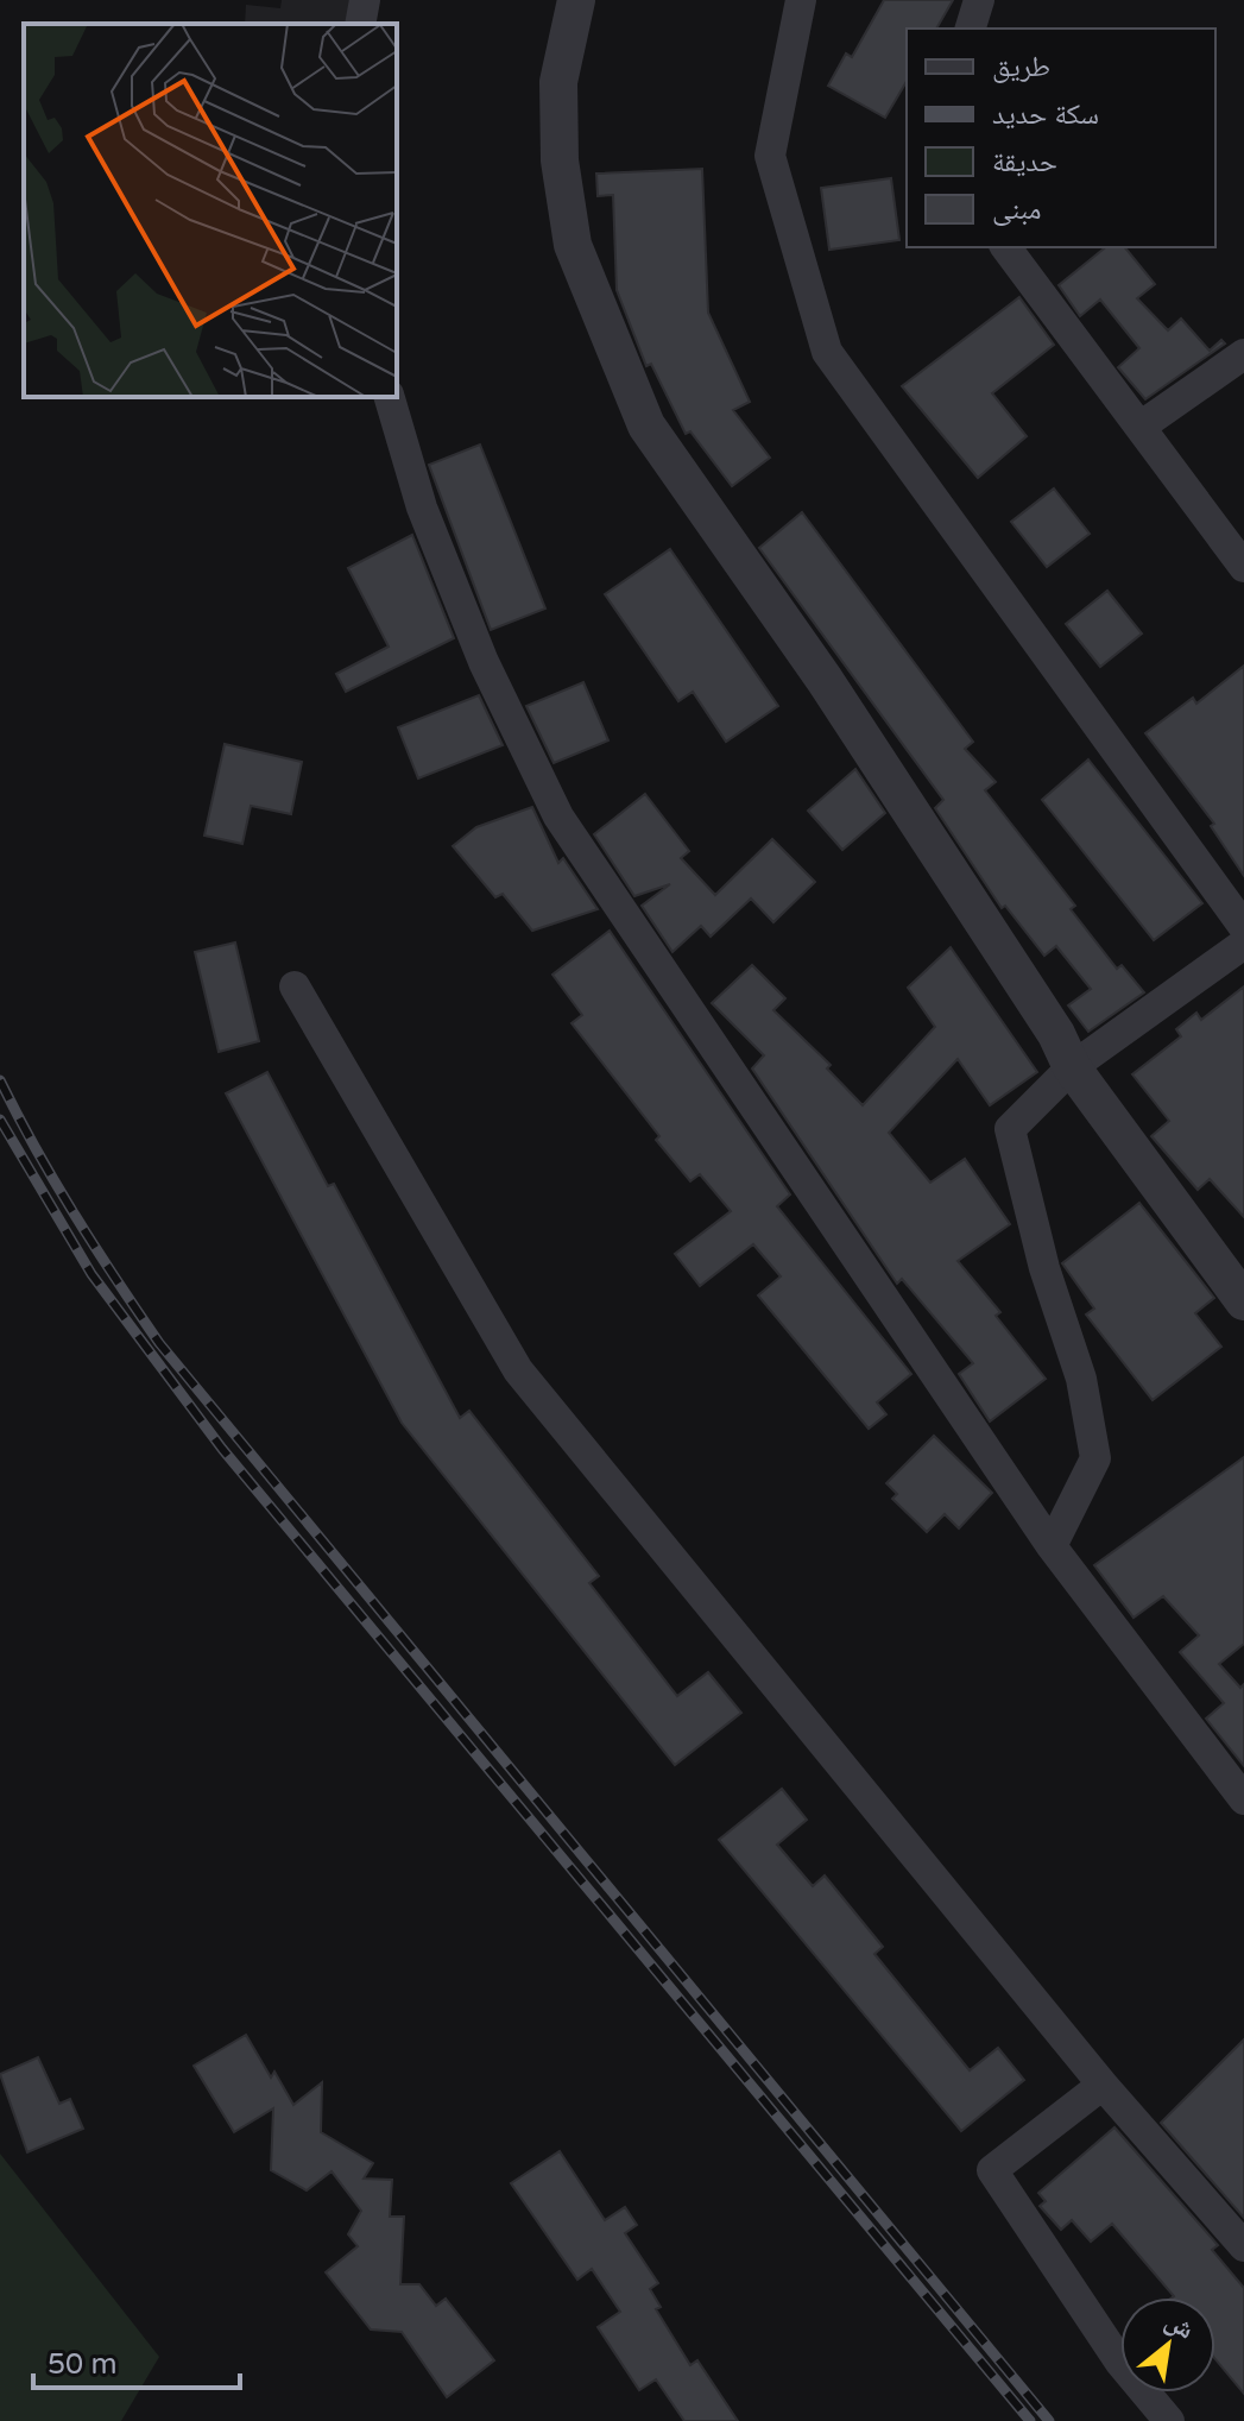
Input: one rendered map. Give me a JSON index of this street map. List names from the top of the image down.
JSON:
{
  "legend": [
    "طريق",
    "سكة حديد",
    "حديقة",
    "مبنى"
  ],
  "scale_bar": "50 m",
  "north": "top right"
}
